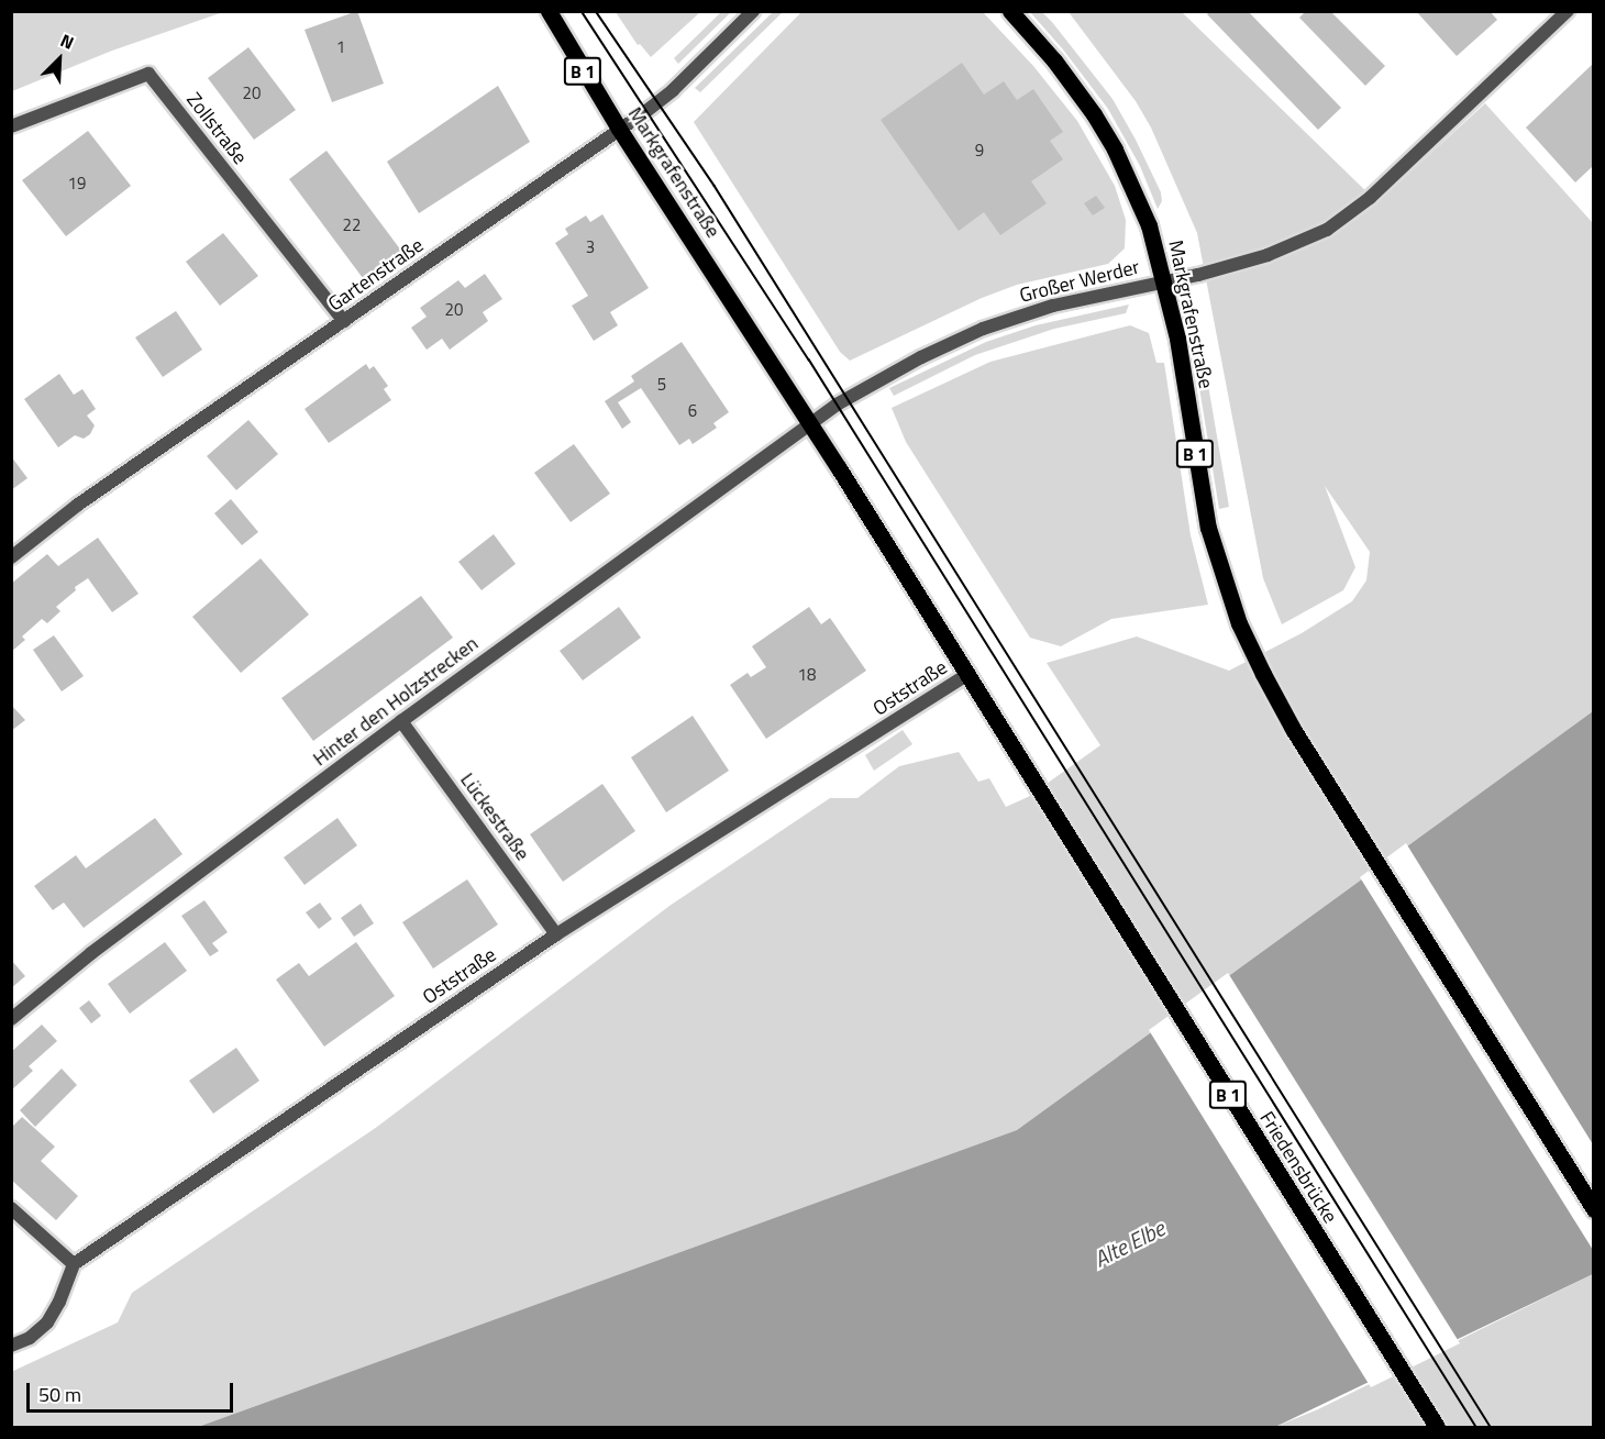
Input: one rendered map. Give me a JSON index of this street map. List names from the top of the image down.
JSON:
{
  "streets": {
    "main road": ["B 1", "Markgrafenstraße", "Friedensbrücke"],
    "street": [
      "Zollstraße",
      "Gartenstraße",
      "Großer Werder",
      "Oststraße",
      "Hinter den Holzstrecken",
      "Lückestraße"
    ]
  },
  "crossings": [
    ["B 1", "Markgrafenstraße"],
    ["B 1", "Großer Werder"],
    ["B 1", "Oststraße"],
    ["B 1", "Hinter den Holzstrecken"],
    ["B 1", "Friedensbrücke"],
    ["Zollstraße", "Gartenstraße"],
    ["Markgrafenstraße", "Gartenstraße"],
    ["Markgrafenstraße", "Großer Werder"],
    ["Markgrafenstraße", "Hinter den Holzstrecken"],
    ["Großer Werder", "Hinter den Holzstrecken"],
    ["Oststraße", "Lückestraße"],
    ["Oststraße", "Friedensbrücke"],
    ["Hinter den Holzstrecken", "Lückestraße"]
  ],
  "water": ["Alte Elbe"],
  "house_numbers": [
    "1",
    "20",
    "9",
    "19",
    "22",
    "3",
    "20",
    "5",
    "6",
    "18"
  ],
  "scale_bar": "50 m",
  "north": "top right"
}
